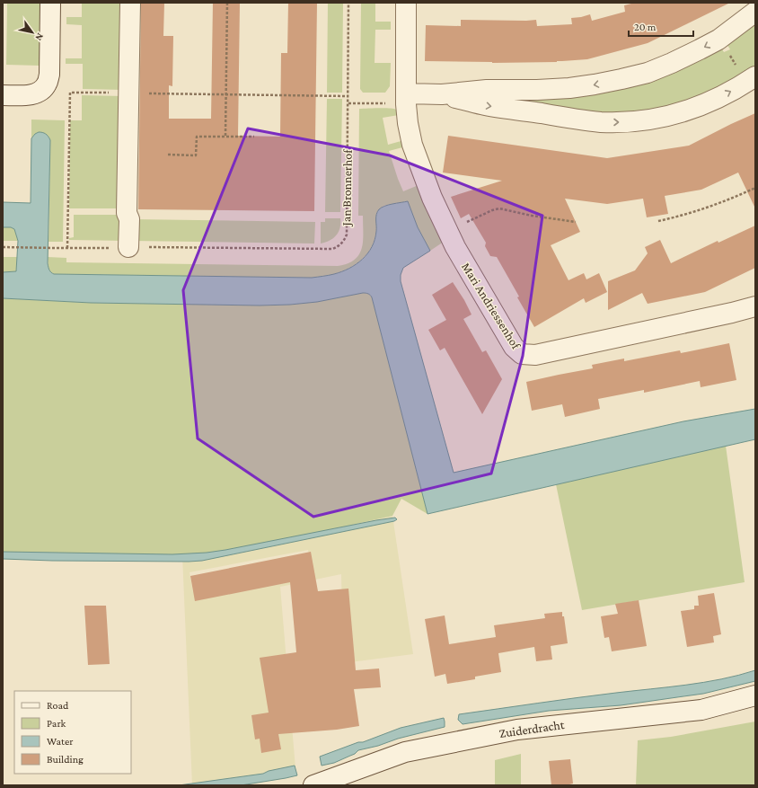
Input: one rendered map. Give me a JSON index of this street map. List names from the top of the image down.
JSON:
{
  "streets": {
    "street": ["Mari Andriessenhof", "Zuiderdracht"],
    "path": ["Jan Bronnerhof"]
  },
  "legend": [
    "Road",
    "Park",
    "Water",
    "Building"
  ],
  "scale_bar": "20 m",
  "north": "bottom right"
}
